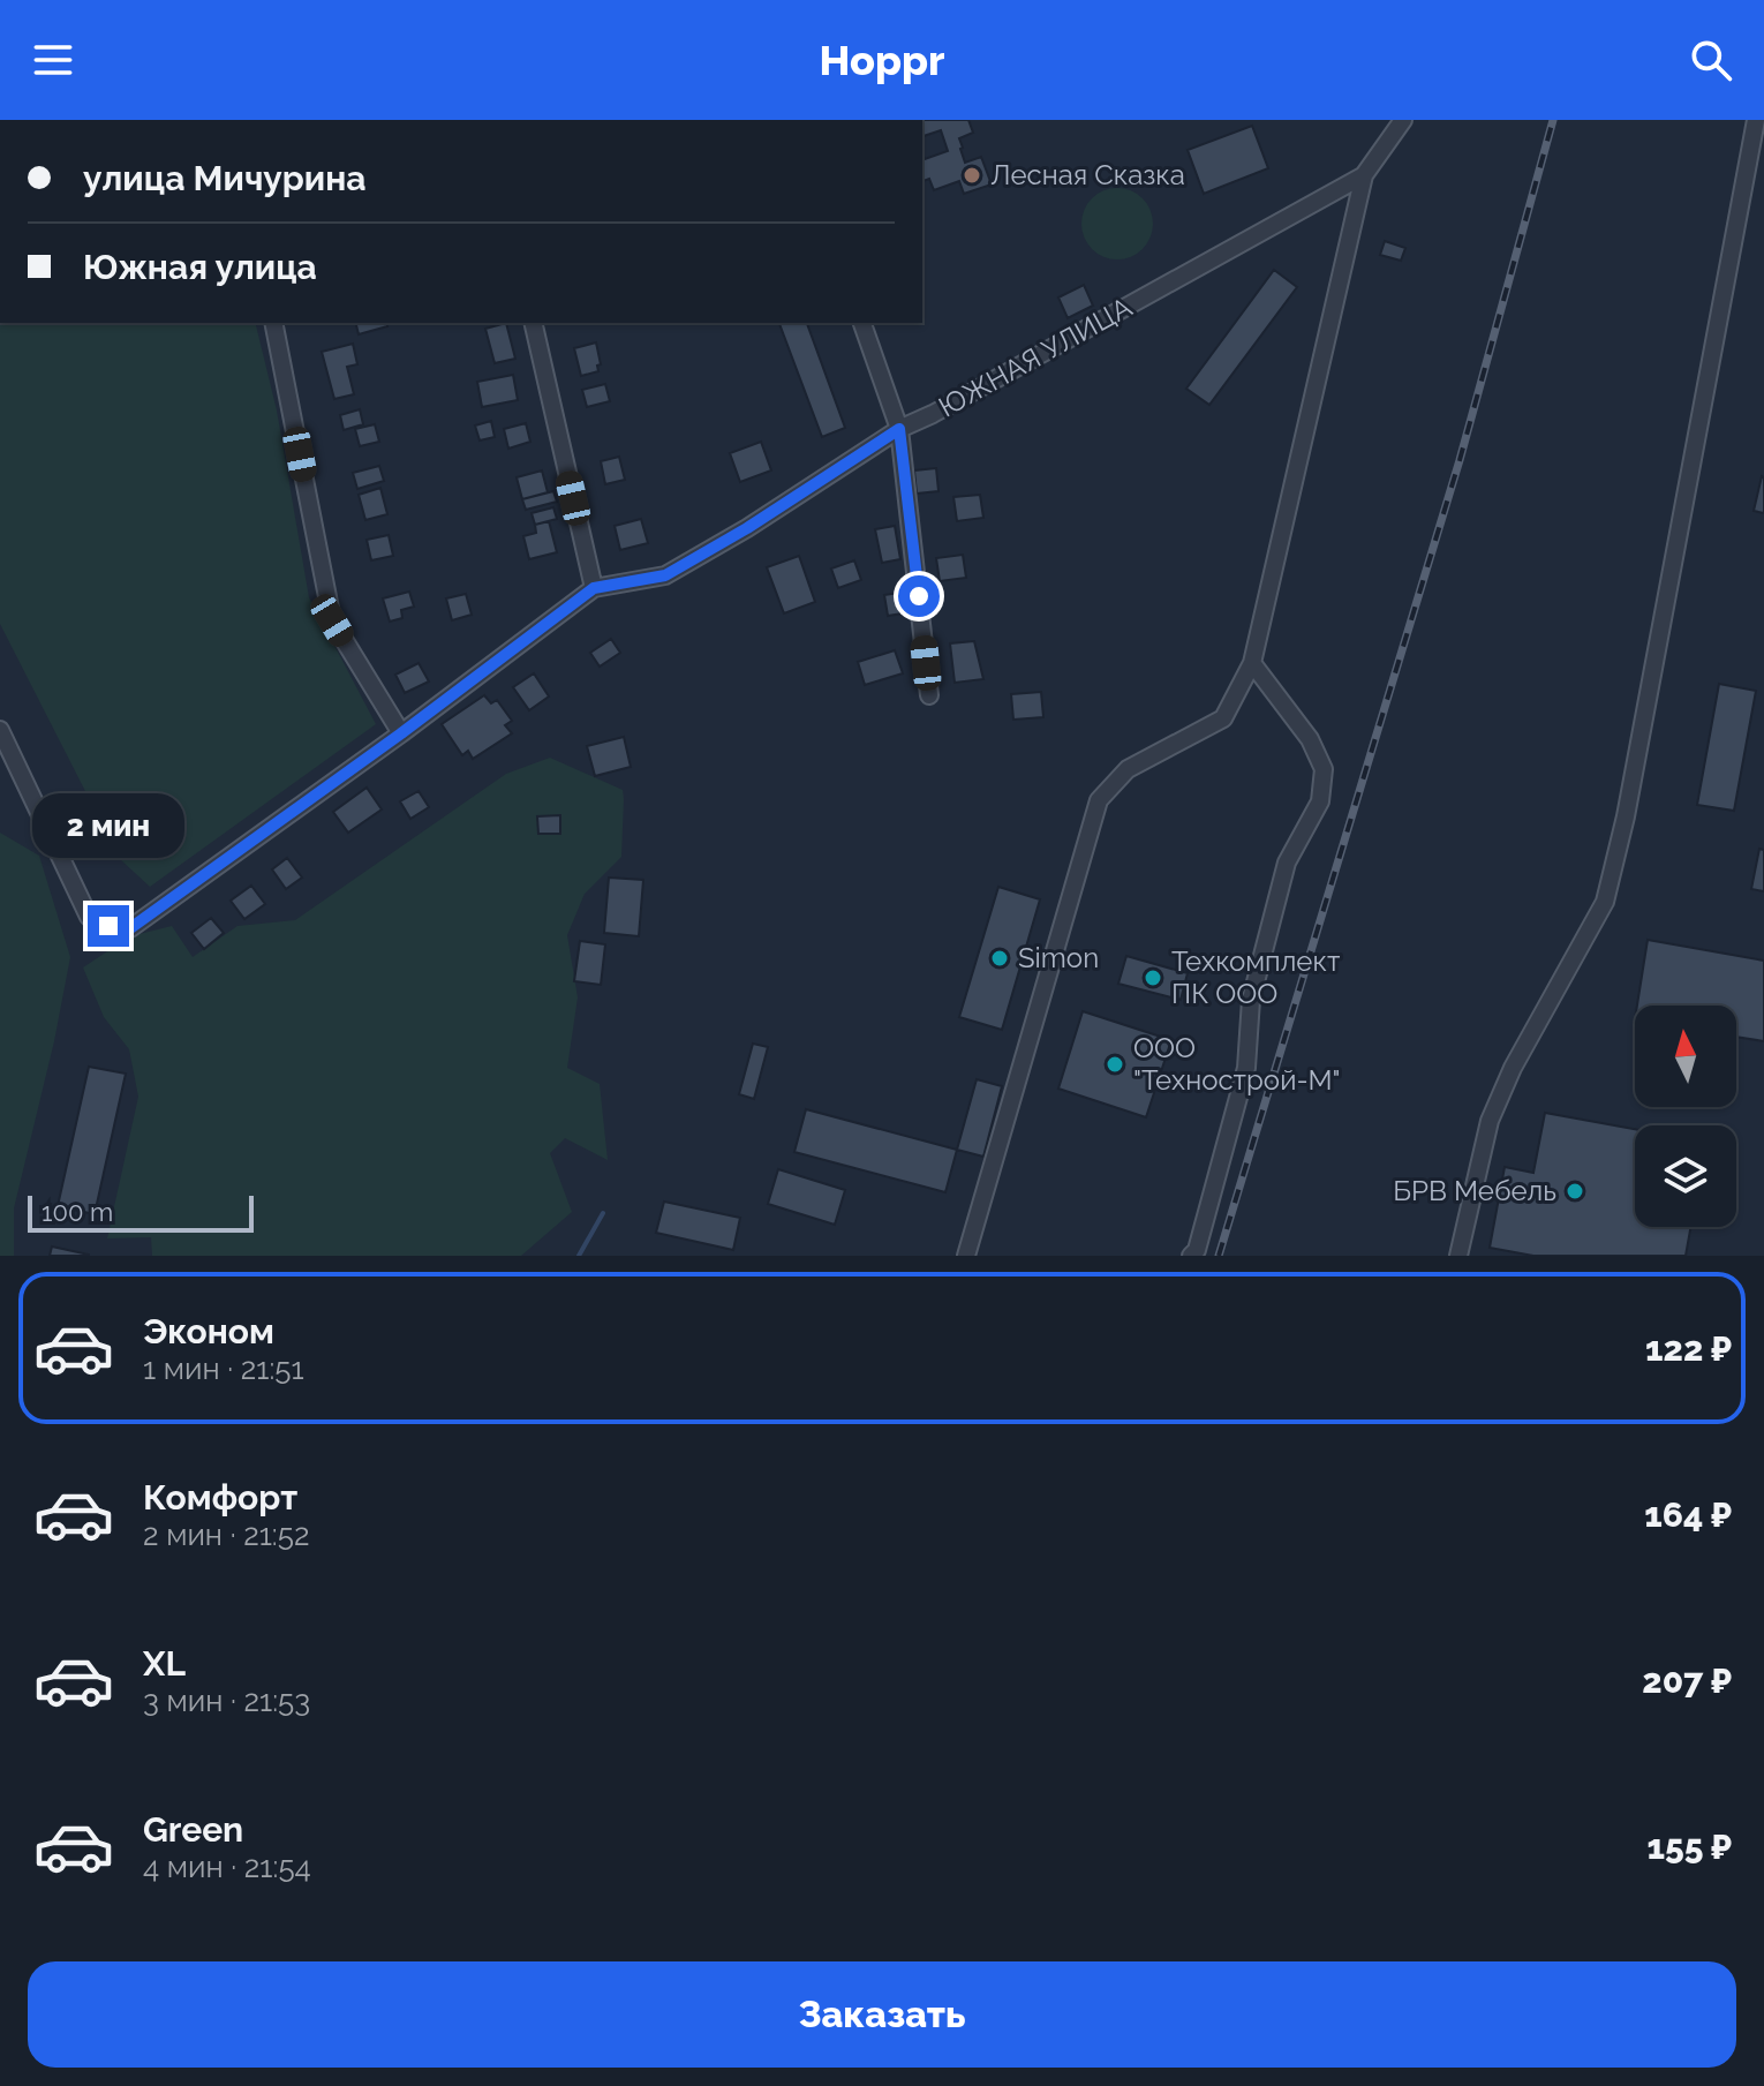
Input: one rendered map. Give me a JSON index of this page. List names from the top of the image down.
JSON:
{
  "streets": {
    "street": ["ЮЖНАЯ УЛИЦА"]
  },
  "places": [
    "Лесная Сказка",
    "Simon",
    "Техкомплект ПК ООО",
    "ООО \"Технострой-М\"",
    "БРВ Мебель"
  ],
  "scale_bar": "100 m",
  "north": "top",
  "page": {
    "header": "Hoppr",
    "banner": ["улица Мичурина", "Южная улица"],
    "bubble": "2 мин",
    "scale": "100 m",
    "list": [
      {
        "name": "Эконом",
        "note": "1 мин · 21:51",
        "value": "122 ₽"
      },
      {
        "name": "Комфорт",
        "note": "2 мин · 21:52",
        "value": "164 ₽"
      },
      {
        "name": "XL",
        "note": "3 мин · 21:53",
        "value": "207 ₽"
      },
      {
        "name": "Green",
        "note": "4 мин · 21:54",
        "value": "155 ₽"
      }
    ],
    "buttons": "Заказать"
  }
}
